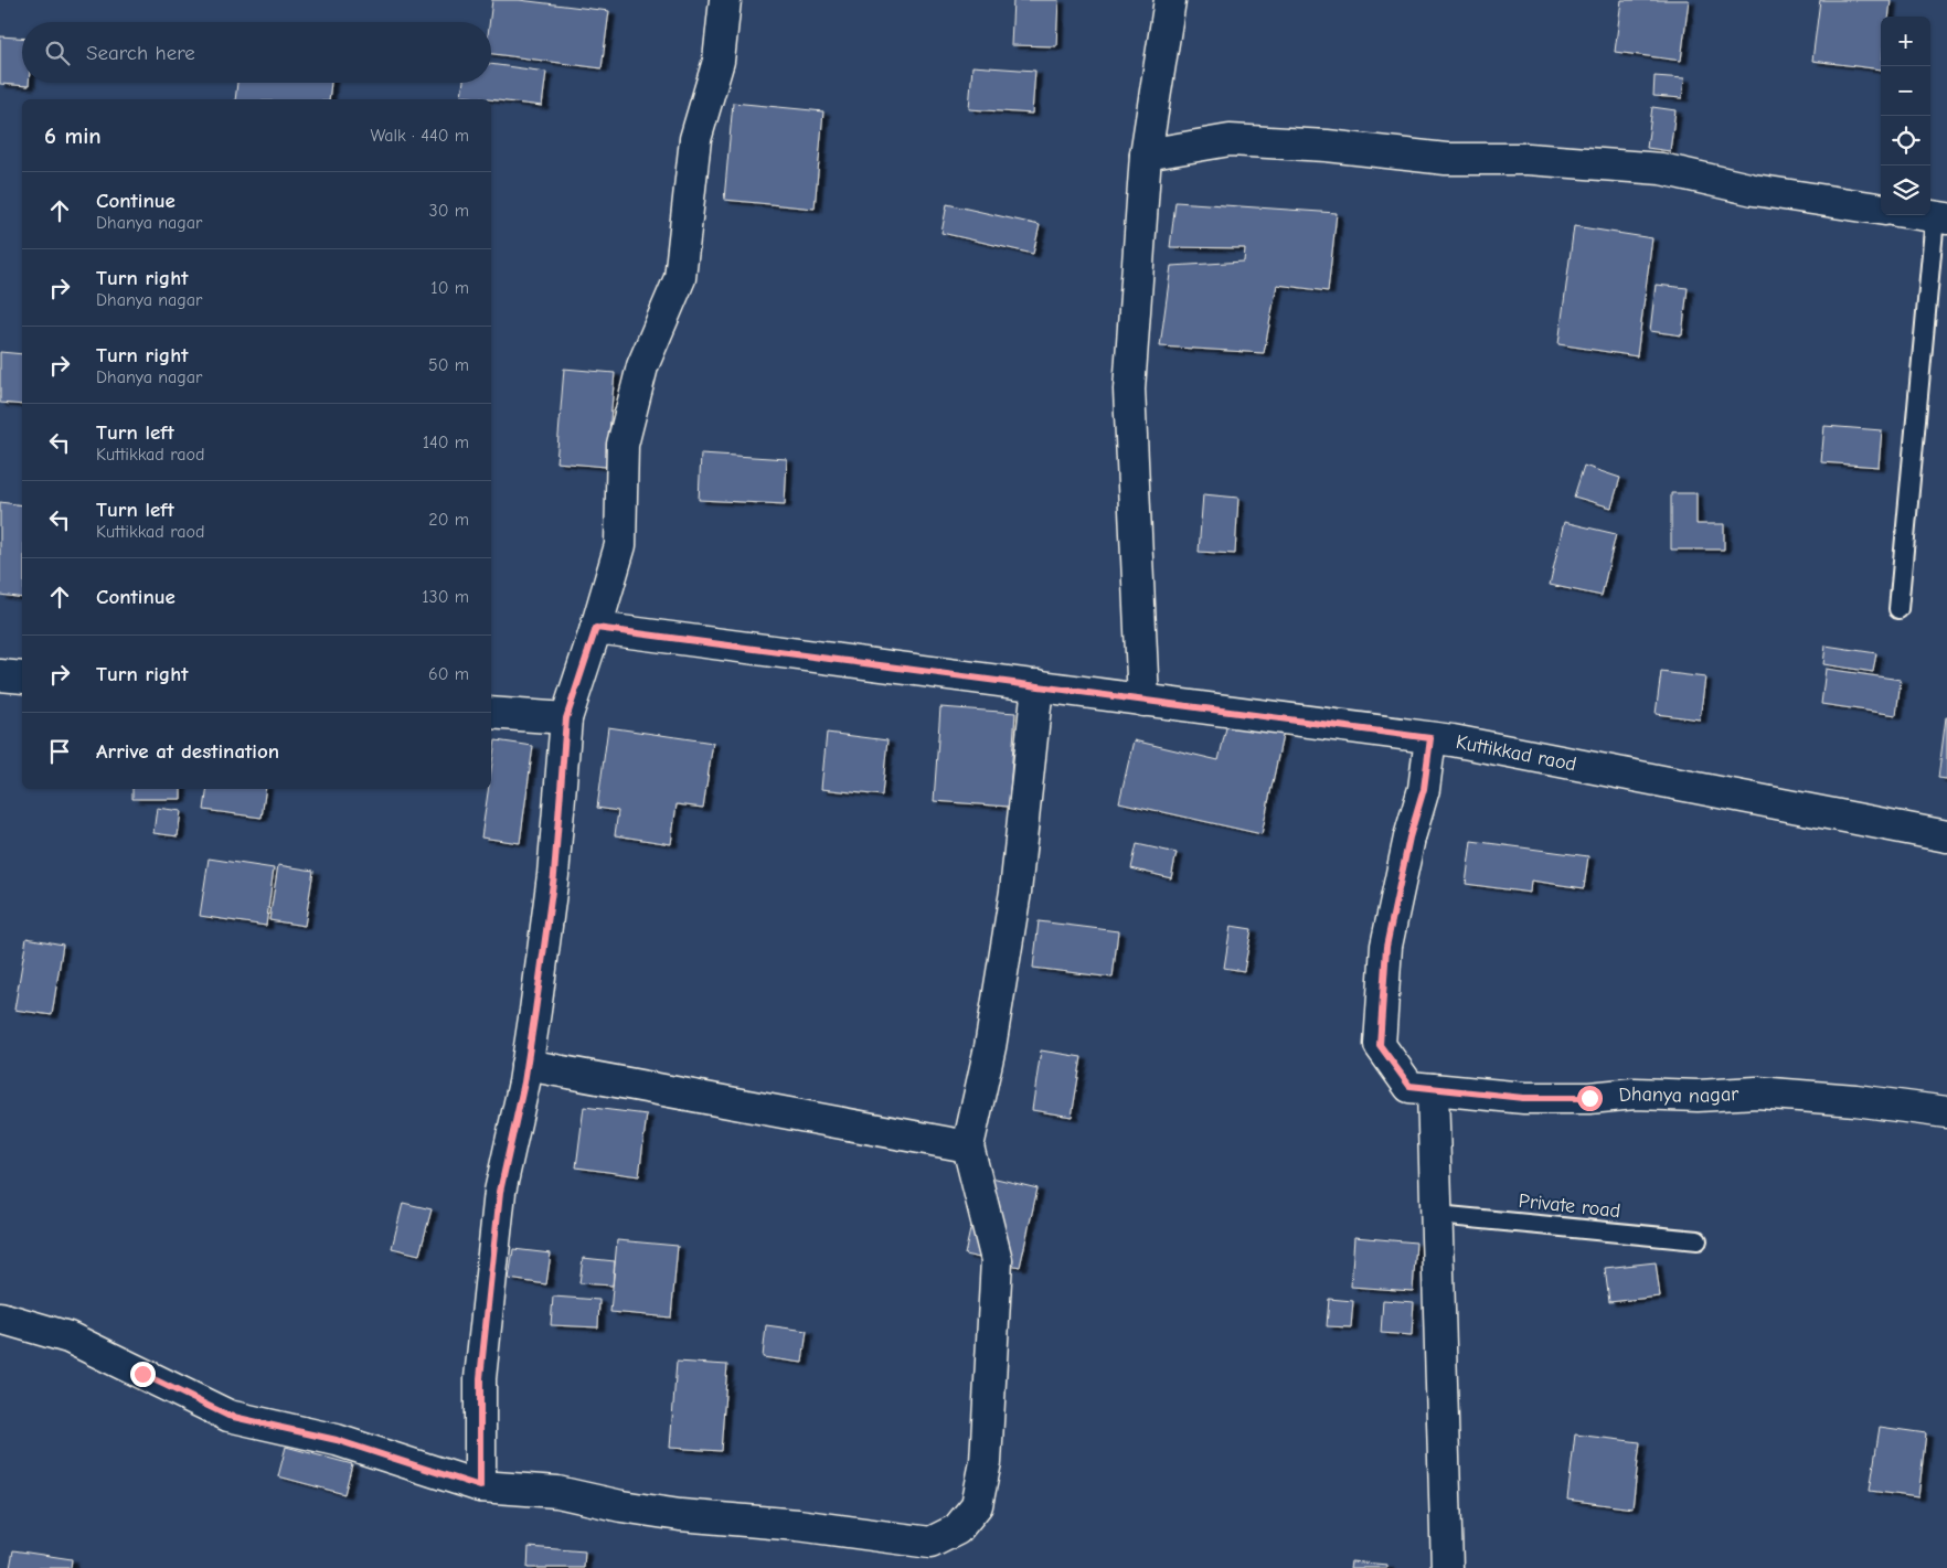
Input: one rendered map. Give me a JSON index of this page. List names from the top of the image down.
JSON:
{
  "streets": {
    "street": ["Kuttikkad raod", "Dhanya nagar"],
    "lane": ["Private road"]
  },
  "crossings": [
    ["Kuttikkad raod", "Dhanya nagar"]
  ],
  "page": {
    "map_buttons": ["+", "−"],
    "search": "Search here",
    "heading": ["6 min", "Walk · 440 m"],
    "list": [
      ["Continue", "Dhanya nagar", "30 m"],
      ["Turn right", "Dhanya nagar", "10 m"],
      ["Turn right", "Dhanya nagar", "50 m"],
      ["Turn left", "Kuttikkad raod", "140 m"],
      ["Turn left", "Kuttikkad raod", "20 m"],
      ["Continue", "130 m"],
      ["Turn right", "60 m"],
      "Arrive at destination"
    ]
  }
}
